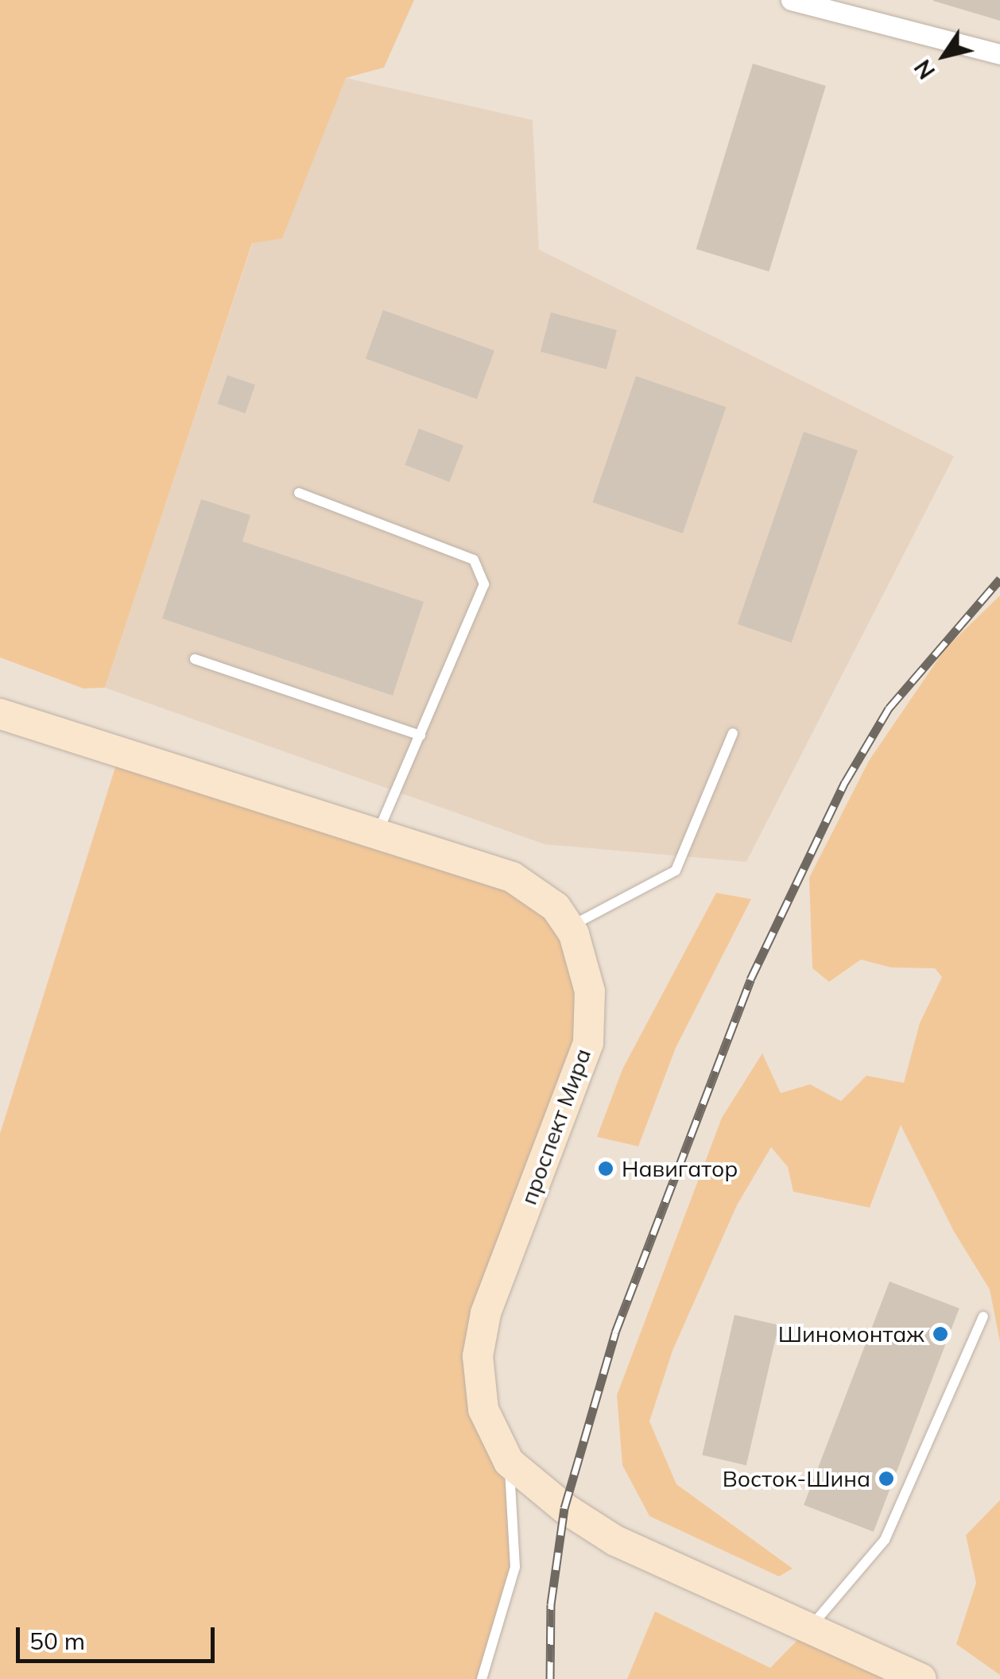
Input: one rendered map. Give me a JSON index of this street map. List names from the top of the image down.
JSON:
{
  "streets": {
    "main road": ["проспект Мира"]
  },
  "places": ["Навигатор", "Шиномонтаж", "Восток-Шина"],
  "scale_bar": "50 m",
  "north": "bottom left"
}
